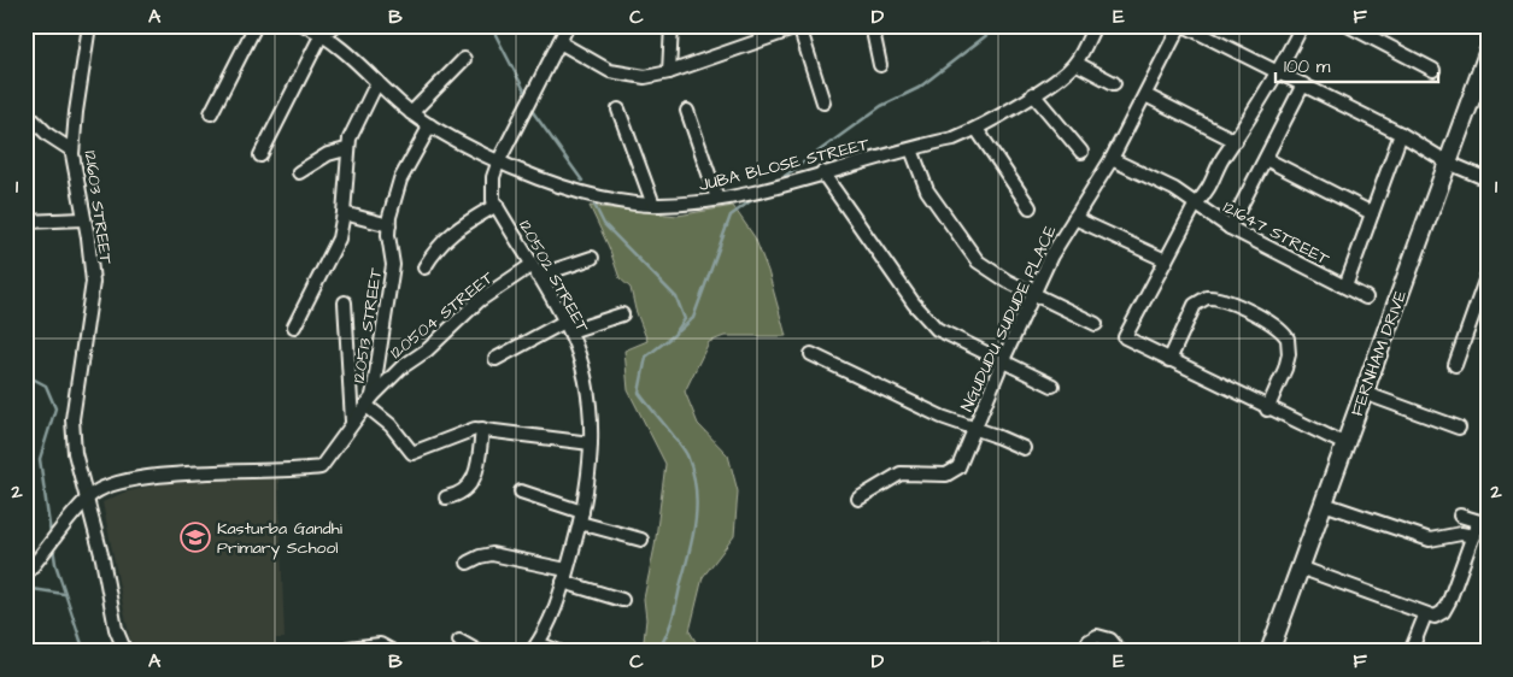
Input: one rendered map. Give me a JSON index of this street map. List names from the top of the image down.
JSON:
{
  "streets": {
    "street": [
      "JUBA BLOSE STREET",
      "121603 STREET",
      "121647 STREET",
      "120502 STREET",
      "120504 STREET",
      "NGUDUDU SUDUDE PLACE",
      "120513 STREET",
      "FERNHAM DRIVE"
    ]
  },
  "crossings": [
    ["JUBA BLOSE STREET", "120502 STREET"],
    ["JUBA BLOSE STREET", "120513 STREET"],
    ["121603 STREET", "120504 STREET"],
    ["121647 STREET", "NGUDUDU SUDUDE PLACE"],
    ["120502 STREET", "120504 STREET"],
    ["120504 STREET", "120513 STREET"]
  ],
  "places": {
    "school or university": ["Kasturba Gandhi Primary School"]
  },
  "scale_bar": "100 m",
  "grid": {
    "columns": [
      "A",
      "B",
      "C",
      "D",
      "E",
      "F"
    ],
    "rows": ["1", "2"]
  }
}
